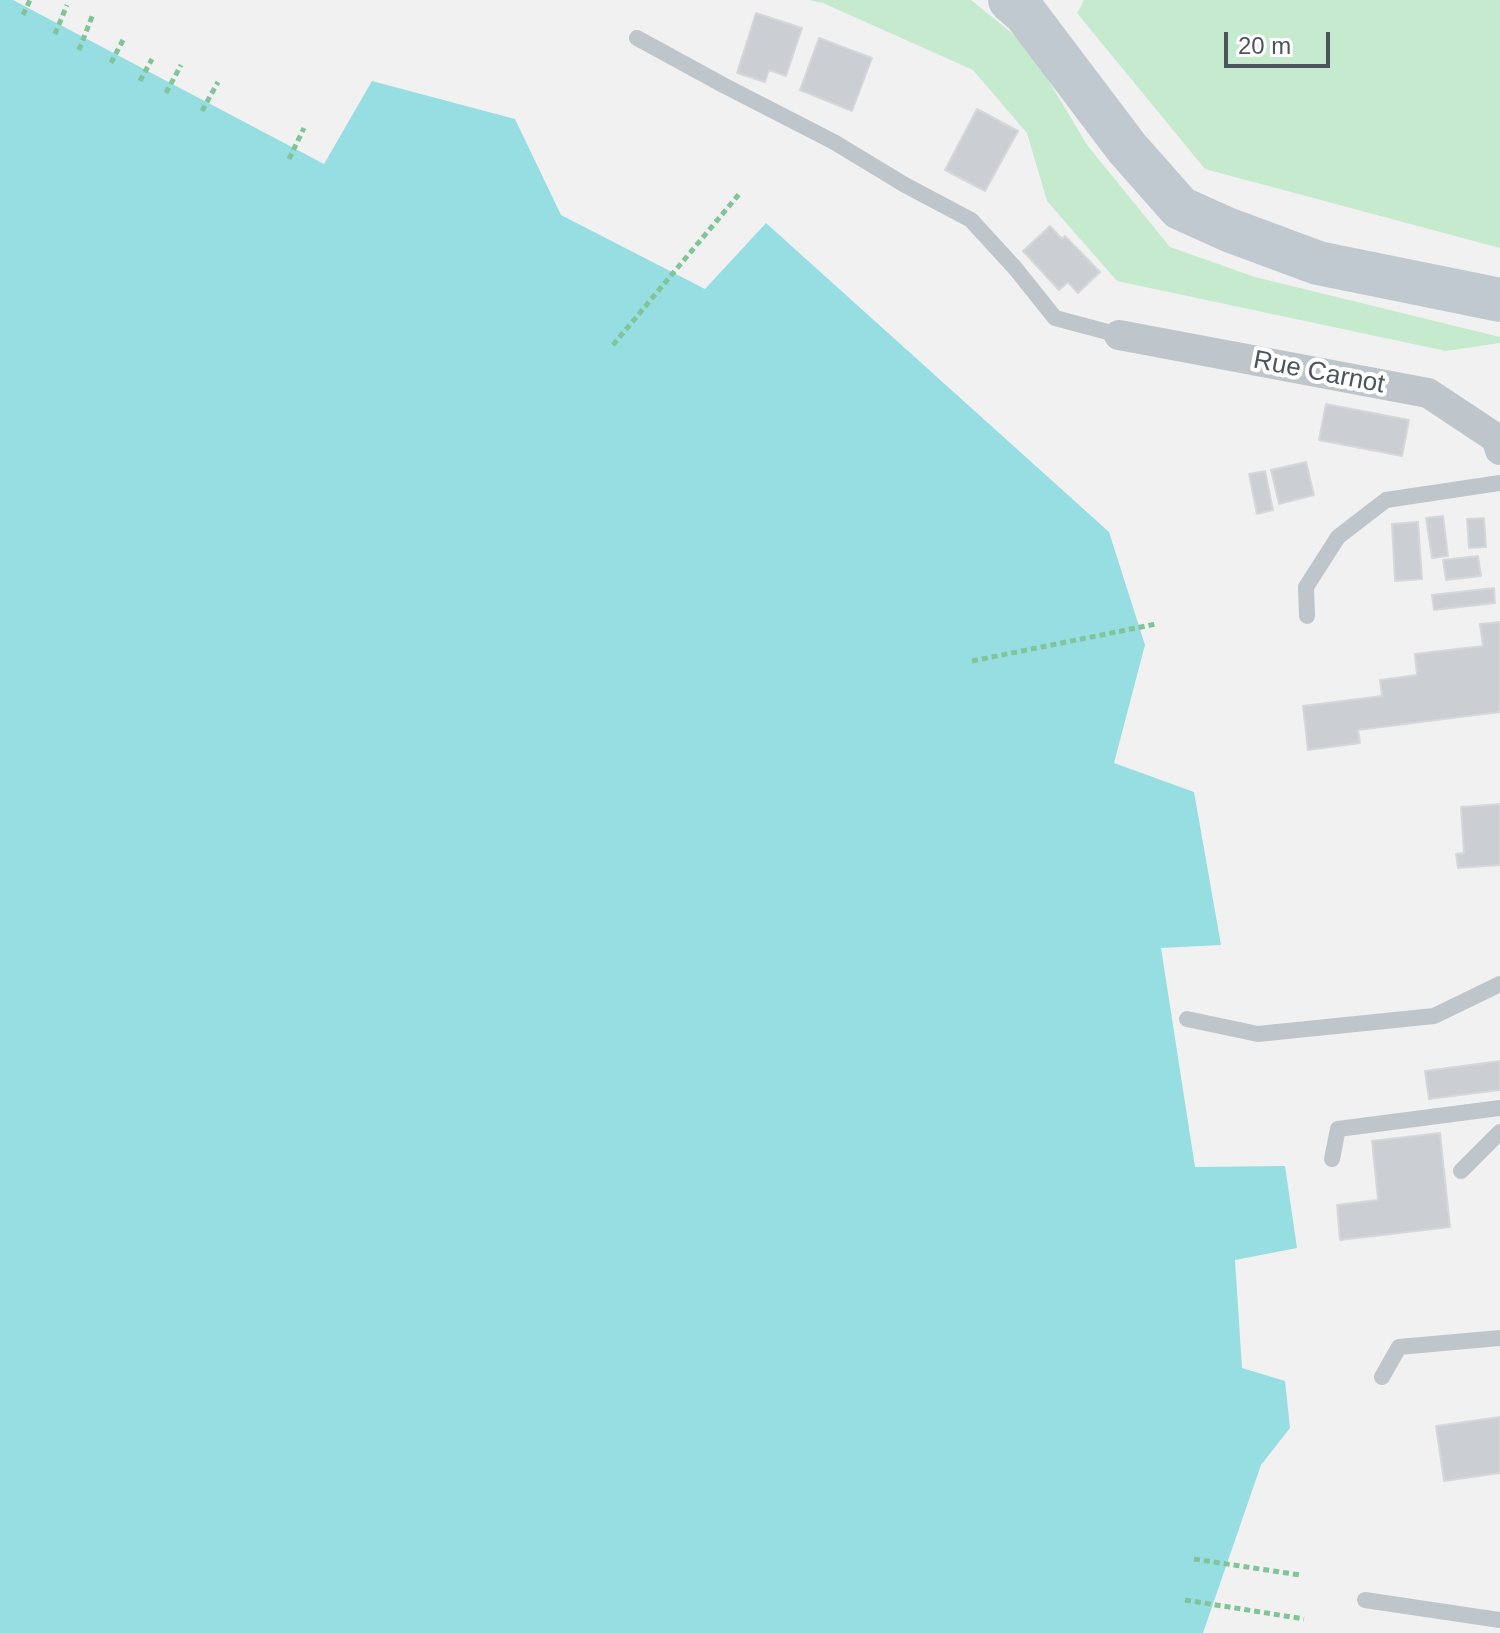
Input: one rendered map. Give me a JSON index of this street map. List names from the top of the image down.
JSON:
{
  "streets": {
    "street": ["Rue Carnot"]
  },
  "scale_bar": "20 m"
}
